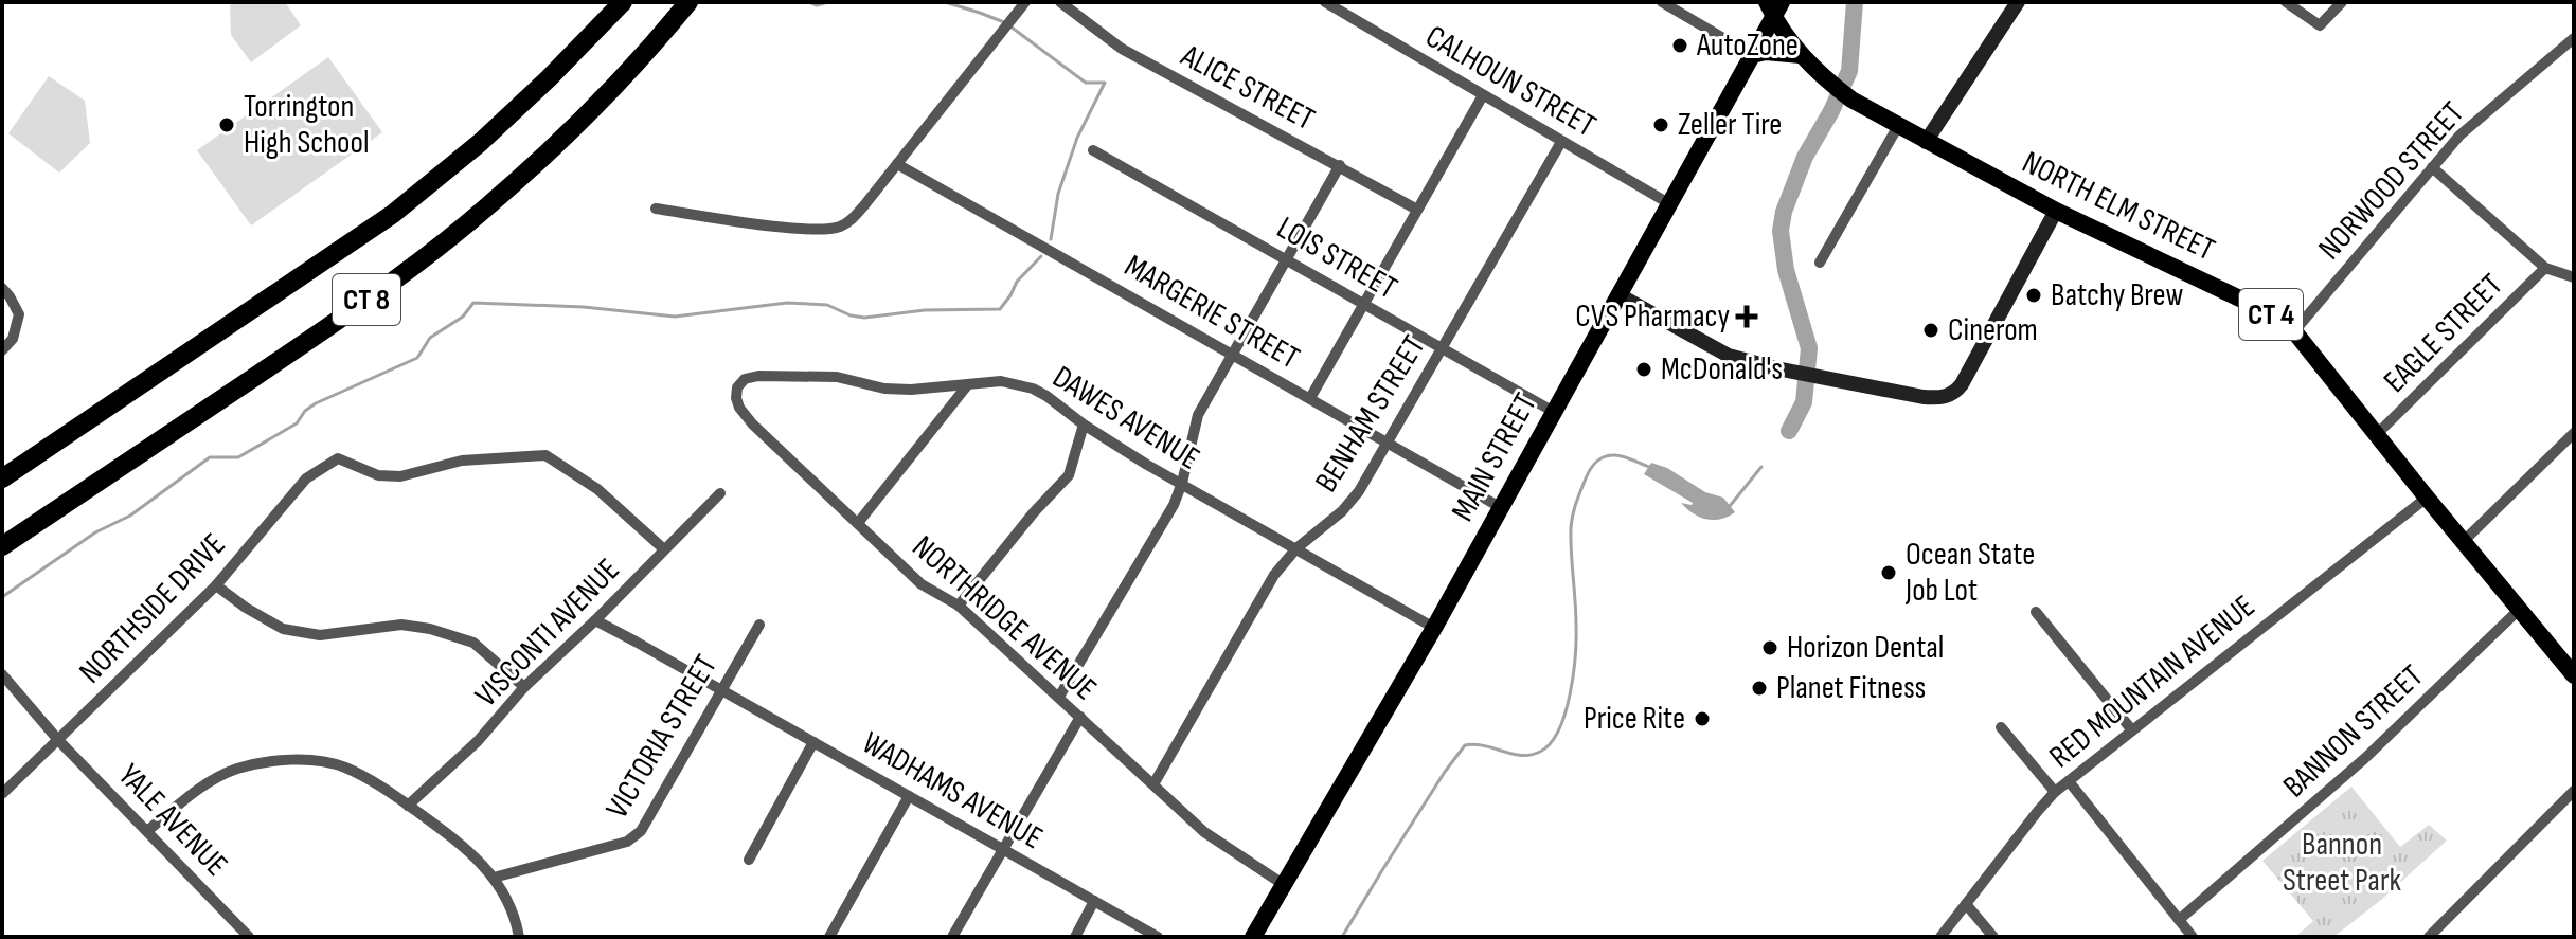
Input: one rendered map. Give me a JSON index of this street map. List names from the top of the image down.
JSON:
{
  "streets": {
    "highway": ["CT 8"],
    "main road": ["NORTH ELM STREET", "CT 4", "MAIN STREET"],
    "street": [
      "CALHOUN STREET",
      "ALICE STREET",
      "NORWOOD STREET",
      "LOIS STREET",
      "MARGERIE STREET",
      "EAGLE STREET",
      "BENHAM STREET",
      "DAWES AVENUE",
      "NORTHSIDE DRIVE",
      "NORTHRIDGE AVENUE",
      "VISCONTI AVENUE",
      "RED MOUNTAIN AVENUE",
      "BANNON STREET",
      "VICTORIA STREET",
      "WADHAMS AVENUE",
      "YALE AVENUE"
    ]
  },
  "crossings": [
    ["CALHOUN STREET", "BENHAM STREET"],
    ["CALHOUN STREET", "MAIN STREET"],
    ["NORWOOD STREET", "NORTH ELM STREET"],
    ["NORTH ELM STREET", "EAGLE STREET"],
    ["NORTH ELM STREET", "MAIN STREET"],
    ["NORTH ELM STREET", "RED MOUNTAIN AVENUE"],
    ["NORTH ELM STREET", "BANNON STREET"],
    ["LOIS STREET", "BENHAM STREET"],
    ["LOIS STREET", "MAIN STREET"],
    ["MARGERIE STREET", "BENHAM STREET"],
    ["MARGERIE STREET", "MAIN STREET"],
    ["BENHAM STREET", "DAWES AVENUE"],
    ["BENHAM STREET", "NORTHRIDGE AVENUE"],
    ["DAWES AVENUE", "MAIN STREET"],
    ["DAWES AVENUE", "NORTHRIDGE AVENUE"],
    ["MAIN STREET", "NORTHRIDGE AVENUE"],
    ["NORTHSIDE DRIVE", "VISCONTI AVENUE"],
    ["NORTHSIDE DRIVE", "YALE AVENUE"],
    ["VISCONTI AVENUE", "WADHAMS AVENUE"],
    ["VICTORIA STREET", "WADHAMS AVENUE"]
  ],
  "parks": ["Bannon Street Park"],
  "places": {
    "other": [
      "AutoZone",
      "Torrington High School",
      "Zeller Tire",
      "Batchy Brew",
      "Cinerom",
      "McDonald's",
      "Ocean State Job Lot",
      "Horizon Dental",
      "Planet Fitness",
      "Price Rite"
    ],
    "health": ["CVS Pharmacy"]
  }
}
